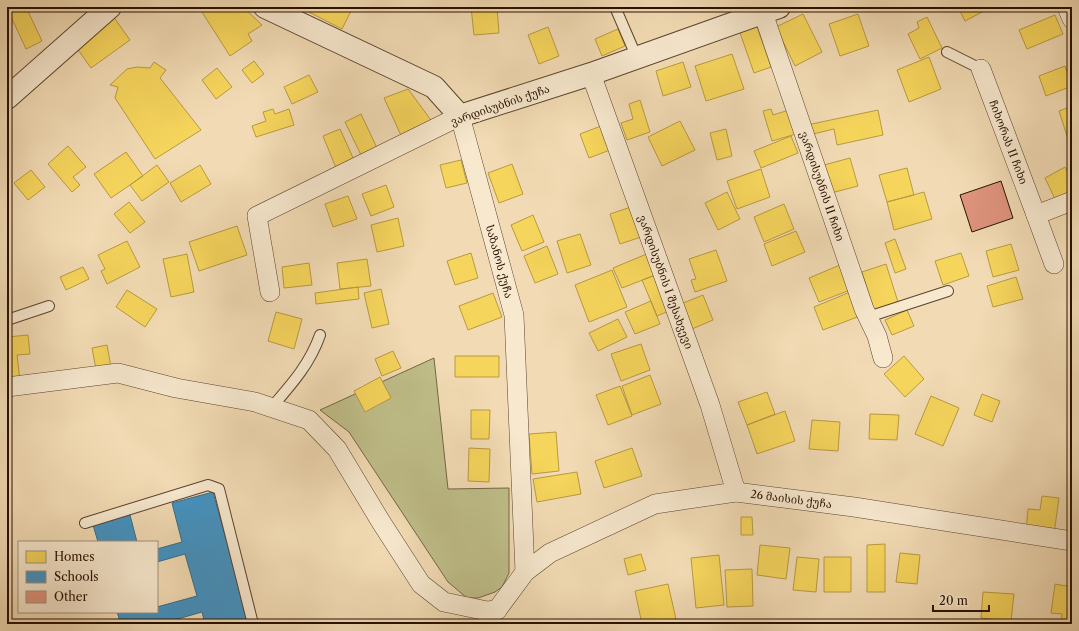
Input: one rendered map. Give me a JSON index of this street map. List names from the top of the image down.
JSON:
{
  "streets": {
    "street": [
      "ვარდისუბნის ქუჩა",
      "ჩიხორას II ჩიხი",
      "ვარდისუბნის II ჩიხი",
      "საზანოს ქუჩა",
      "ვარდისუბნის I შესახვევი",
      "26 მაისის ქუჩა"
    ]
  },
  "crossings": [
    ["ვარდისუბნის ქუჩა", "ვარდისუბნის II ჩიხი"],
    ["ვარდისუბნის ქუჩა", "საზანოს ქუჩა"],
    ["ვარდისუბნის ქუჩა", "ვარდისუბნის I შესახვევი"],
    ["საზანოს ქუჩა", "26 მაისის ქუჩა"],
    ["ვარდისუბნის I შესახვევი", "26 მაისის ქუჩა"]
  ],
  "legend": ["Homes", "Schools", "Other"],
  "scale_bar": "20 m"
}
